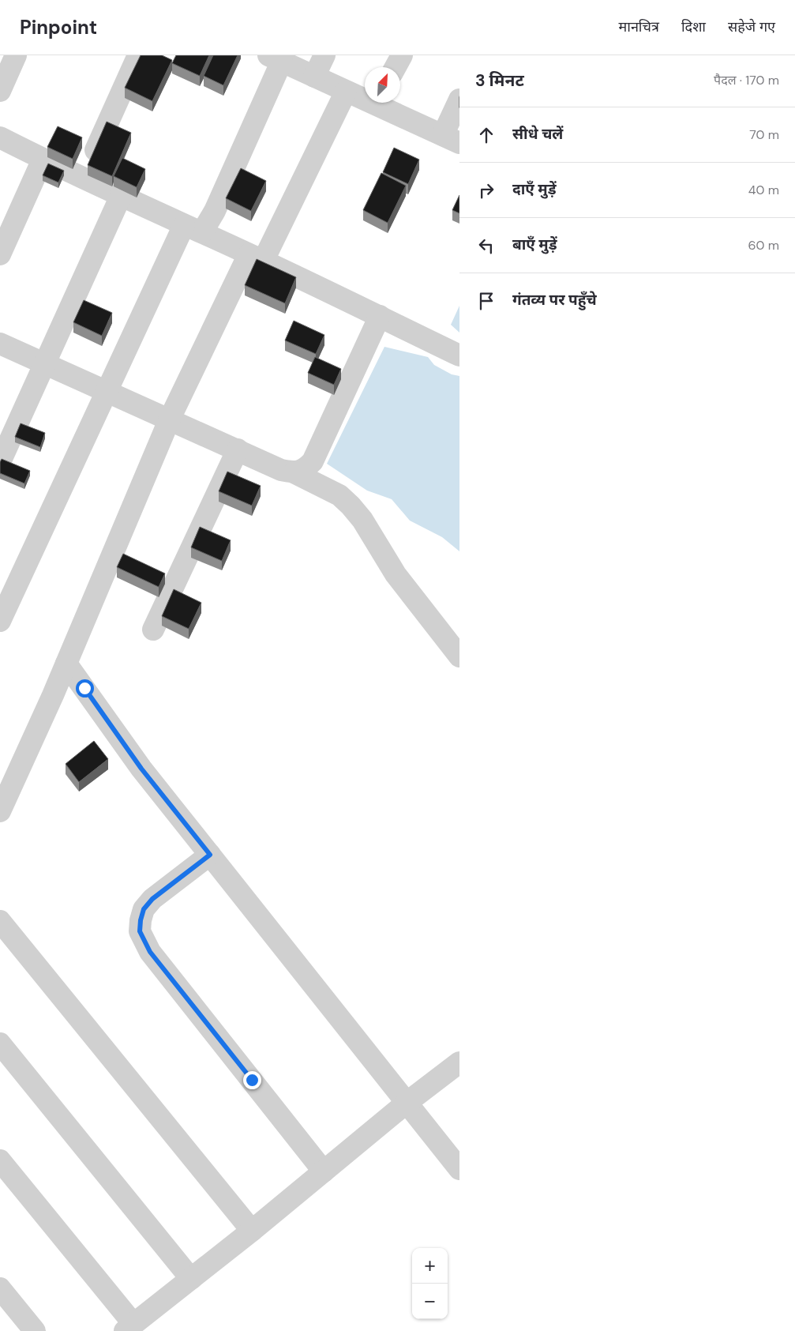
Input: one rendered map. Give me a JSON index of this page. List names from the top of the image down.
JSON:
{
  "north": "top right",
  "page": {
    "header": "Pinpoint",
    "nav": ["मानचित्र", "दिशा", "सहेजे गए"],
    "heading": ["3 मिनट", "पैदल · 170 m"],
    "list": [
      ["सीधे चलें", "70 m"],
      ["दाएँ मुड़ें", "40 m"],
      ["बाएँ मुड़ें", "60 m"],
      "गंतव्य पर पहुँचे"
    ],
    "map_buttons": ["+", "−"]
  }
}
